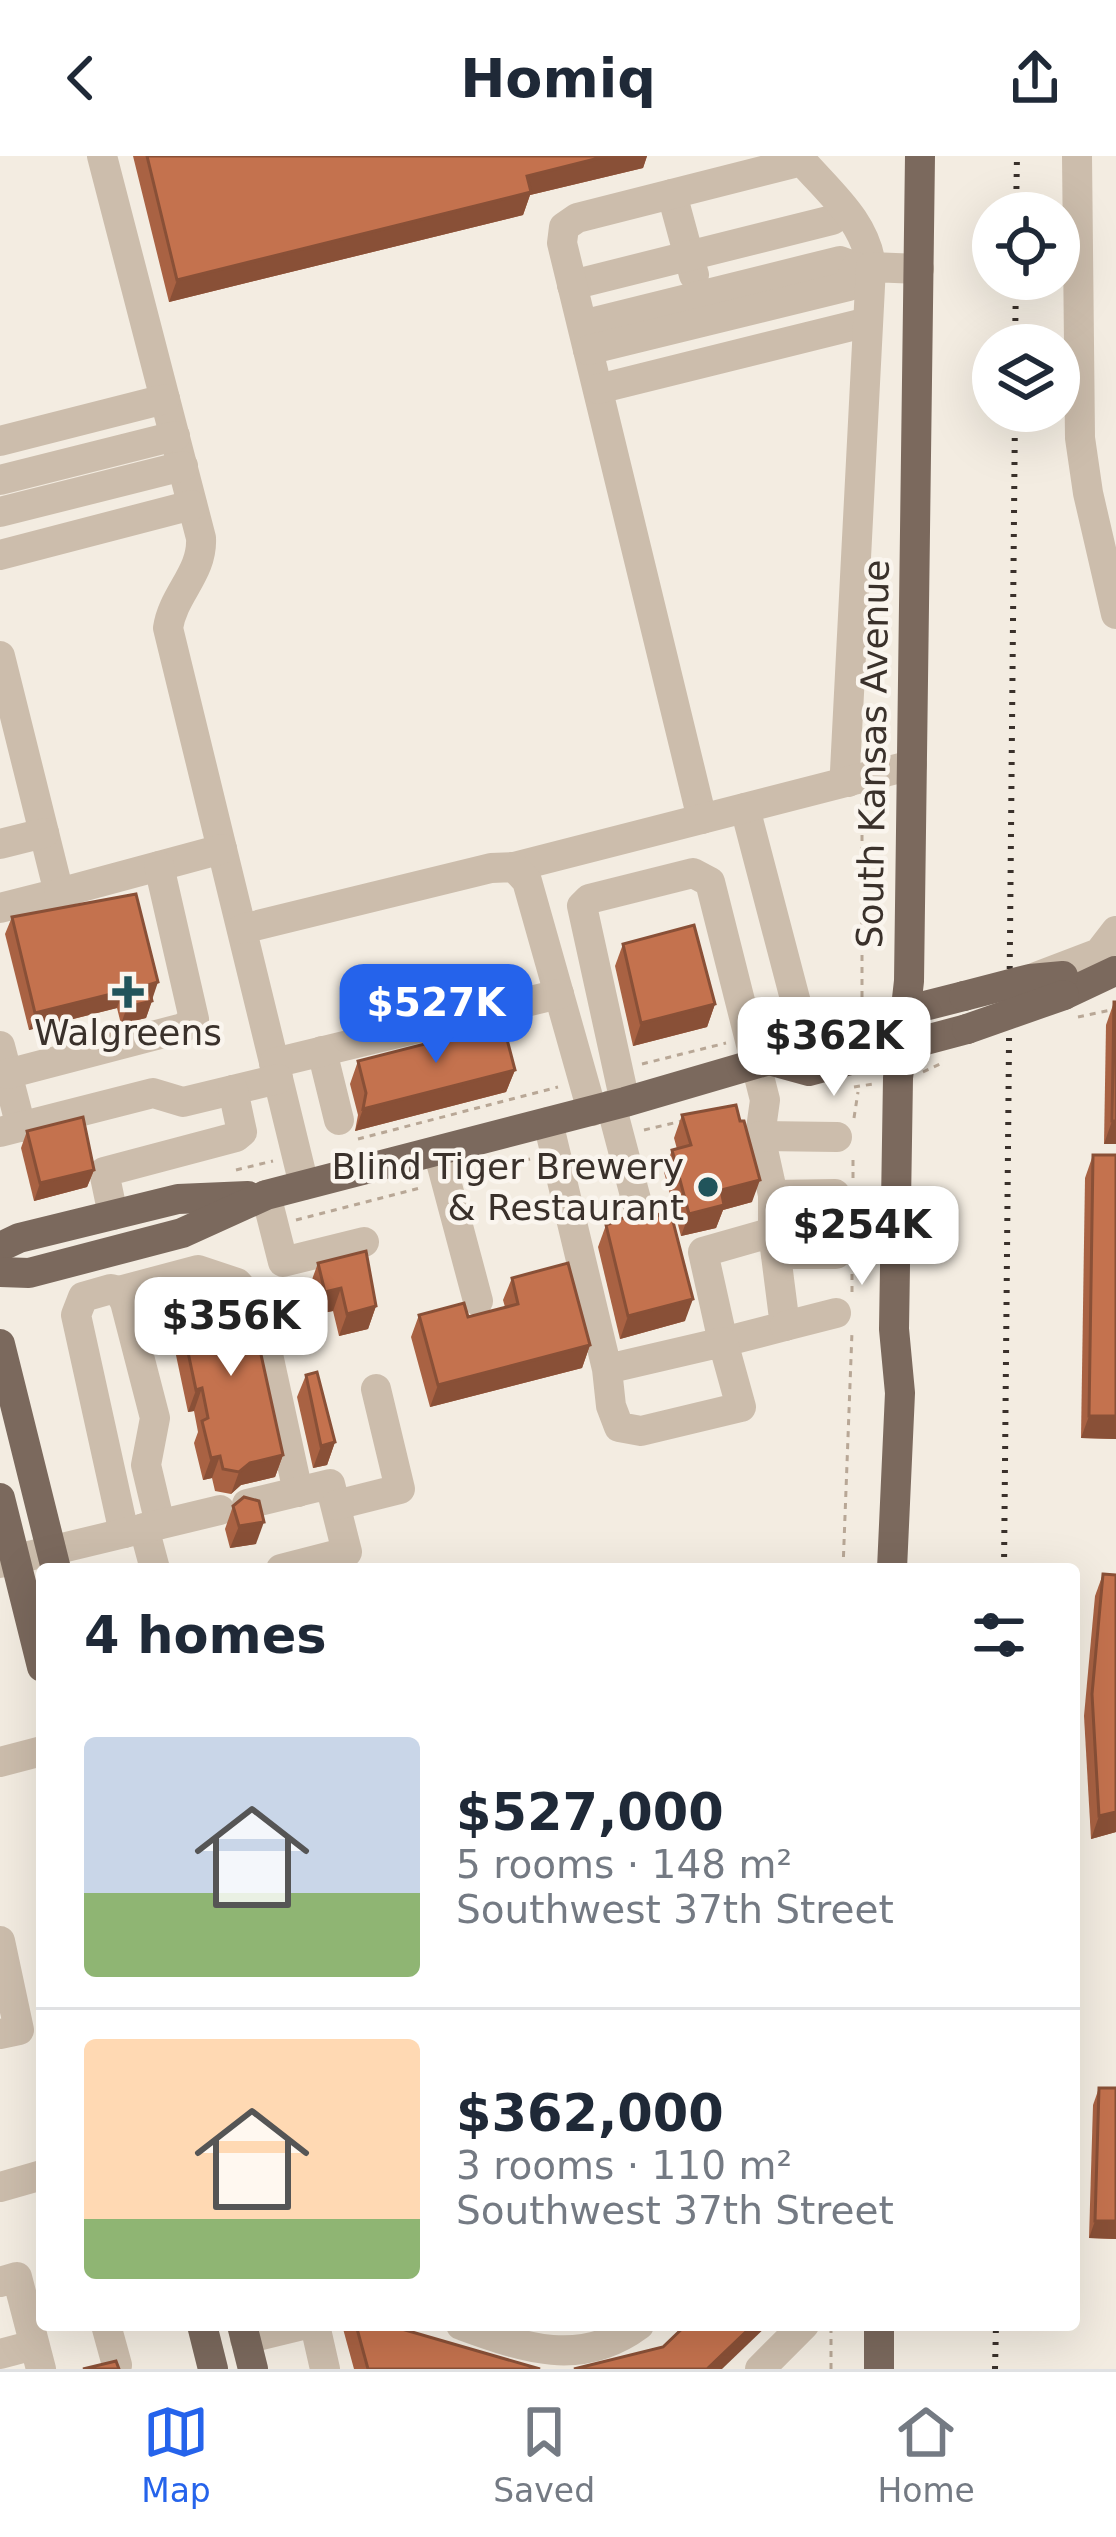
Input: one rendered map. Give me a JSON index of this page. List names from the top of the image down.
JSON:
{
  "streets": {
    "main road": ["South Kansas Avenue"]
  },
  "places": {
    "health": ["Walgreens"],
    "other": ["Blind Tiger Brewery & Restaurant"]
  },
  "page": {
    "header": "Homiq",
    "price": [
      "$527K",
      "$362K",
      "$254K",
      "$356K"
    ],
    "heading": "4 homes",
    "list": [
      {
        "name": "$527,000",
        "note": "5 rooms · 148 m² · Southwest 37th Street"
      },
      {
        "name": "$362,000",
        "note": "3 rooms · 110 m² · Southwest 37th Street"
      }
    ],
    "tabs": ["Map", "Saved", "Home"]
  }
}
